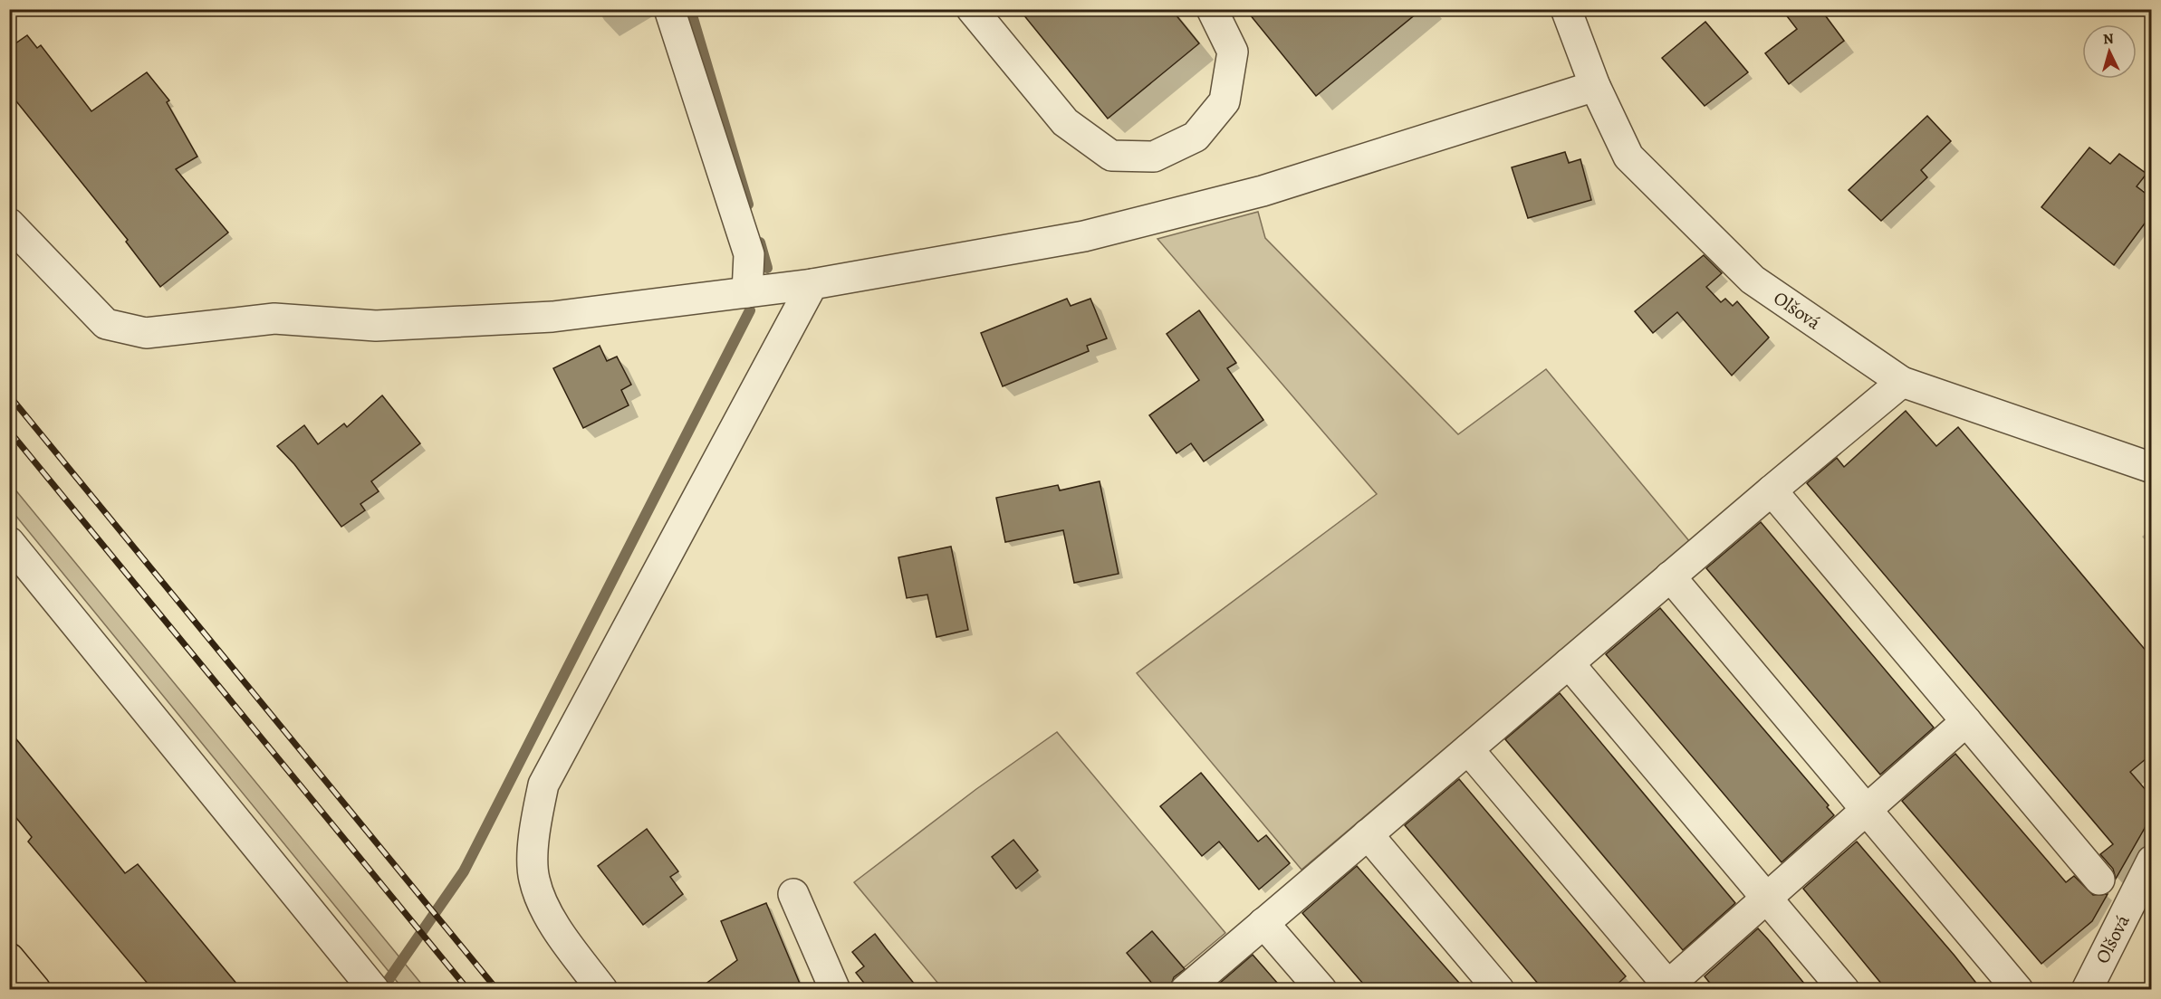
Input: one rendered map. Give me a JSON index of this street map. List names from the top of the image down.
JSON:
{
  "streets": {
    "street": ["Olšová"]
  },
  "north": "top"
}
